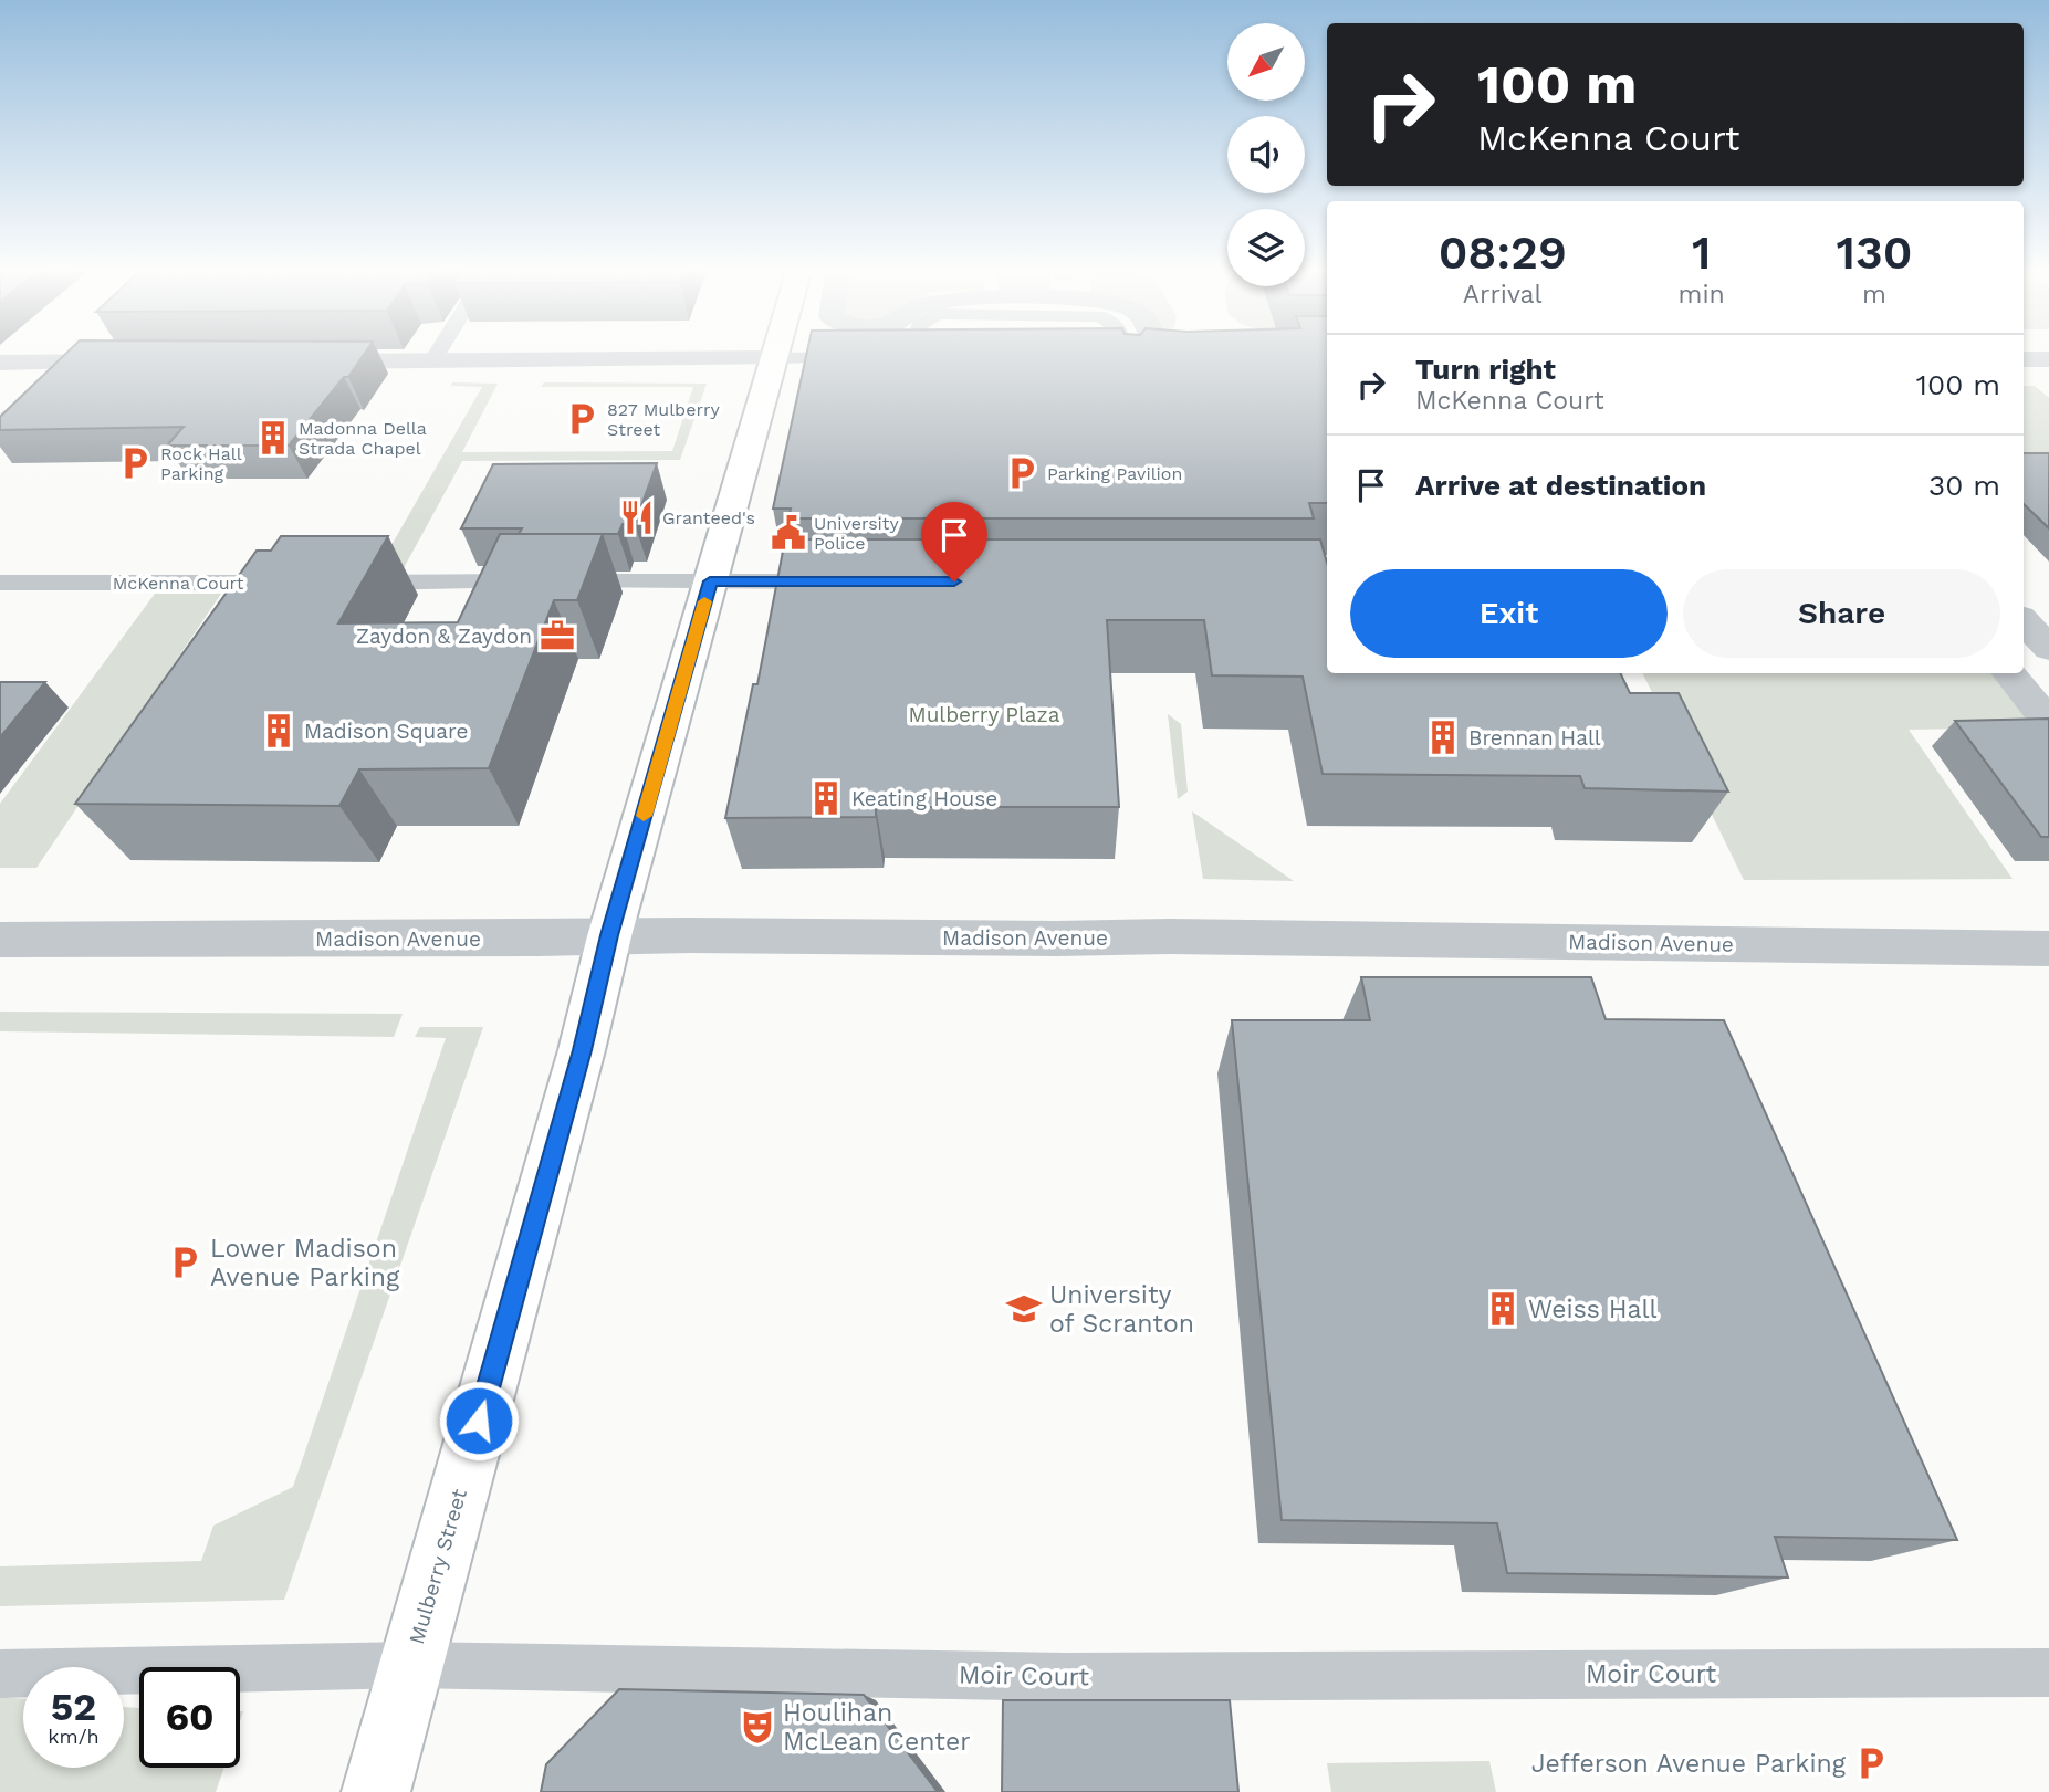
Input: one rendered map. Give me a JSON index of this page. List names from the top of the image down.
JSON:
{
  "streets": {
    "main road": ["Mulberry Street"],
    "street": ["Madison Avenue"],
    "lane": ["McKenna Court", "Moir Court"]
  },
  "crossings": [
    ["Madison Avenue", "Mulberry Street"],
    ["Mulberry Street", "Moir Court"]
  ],
  "parks": ["Mulberry Plaza"],
  "places": {
    "parking": [
      "827 Mulberry Street",
      "Rock Hall Parking",
      "Parking Pavilion",
      "Lower Madison Avenue Parking",
      "Jefferson Avenue Parking"
    ],
    "building": [
      "Madonna Della Strada Chapel",
      "Madison Square",
      "Brennan Hall",
      "Keating House",
      "Weiss Hall"
    ],
    "restaurant": ["Granteed's"],
    "public building": ["University Police"],
    "office": ["Zaydon & Zaydon"],
    "school or university": ["University of Scranton"],
    "theatre": ["Houlihan McLean Center"]
  },
  "north": "bottom left",
  "page": {
    "turn": ["100 m", "McKenna Court"],
    "eta": [
      "08:29",
      "Arrival",
      "1",
      "min",
      "130",
      "m"
    ],
    "list": [
      {
        "name": "Turn right",
        "note": "McKenna Court",
        "value": "100 m"
      },
      {
        "name": "Arrive at destination",
        "value": "30 m"
      }
    ],
    "buttons": ["Exit", "Share"],
    "speed": "52 km/h",
    "limit": "60"
  }
}
